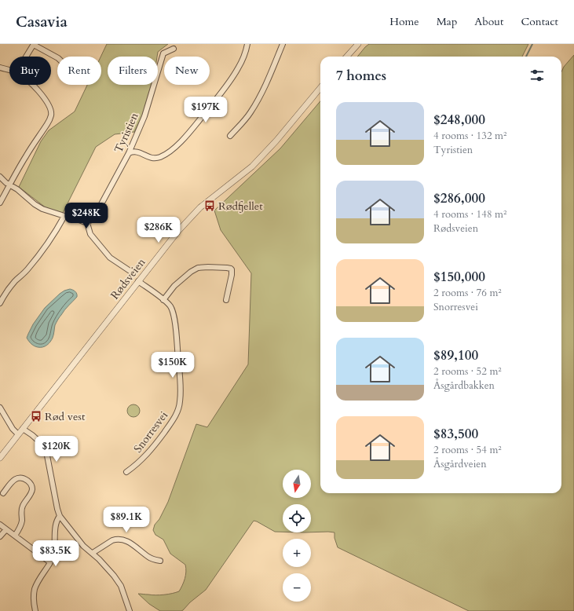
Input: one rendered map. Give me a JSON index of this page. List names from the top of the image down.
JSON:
{
  "streets": {
    "street": ["Tyristien", "Rødsveien", "Snorresvei"]
  },
  "crossings": [
    ["Rødsveien", "Snorresvei"]
  ],
  "places": {
    "bus stop": ["Rødfjellet", "Rød vest"]
  },
  "north": "bottom",
  "page": {
    "header": "Casavia",
    "nav": [
      "Home",
      "Map",
      "About",
      "Contact"
    ],
    "chip": [
      "Buy",
      "Rent",
      "Filters",
      "New"
    ],
    "heading": "7 homes",
    "list": [
      {
        "name": "$248,000",
        "note": "4 rooms · 132 m² · Tyristien"
      },
      {
        "name": "$286,000",
        "note": "4 rooms · 148 m² · Rødsveien"
      },
      {
        "name": "$150,000",
        "note": "2 rooms · 76 m² · Snorresvei"
      },
      {
        "name": "$89,100",
        "note": "2 rooms · 52 m² · Åsgårdbakken"
      },
      {
        "name": "$83,500",
        "note": "2 rooms · 54 m² · Åsgårdveien"
      }
    ],
    "price": [
      "$197K",
      "$248K",
      "$286K",
      "$150K",
      "$120K",
      "$89.1K",
      "$83.5K"
    ],
    "map_buttons": ["+", "−"]
  }
}
